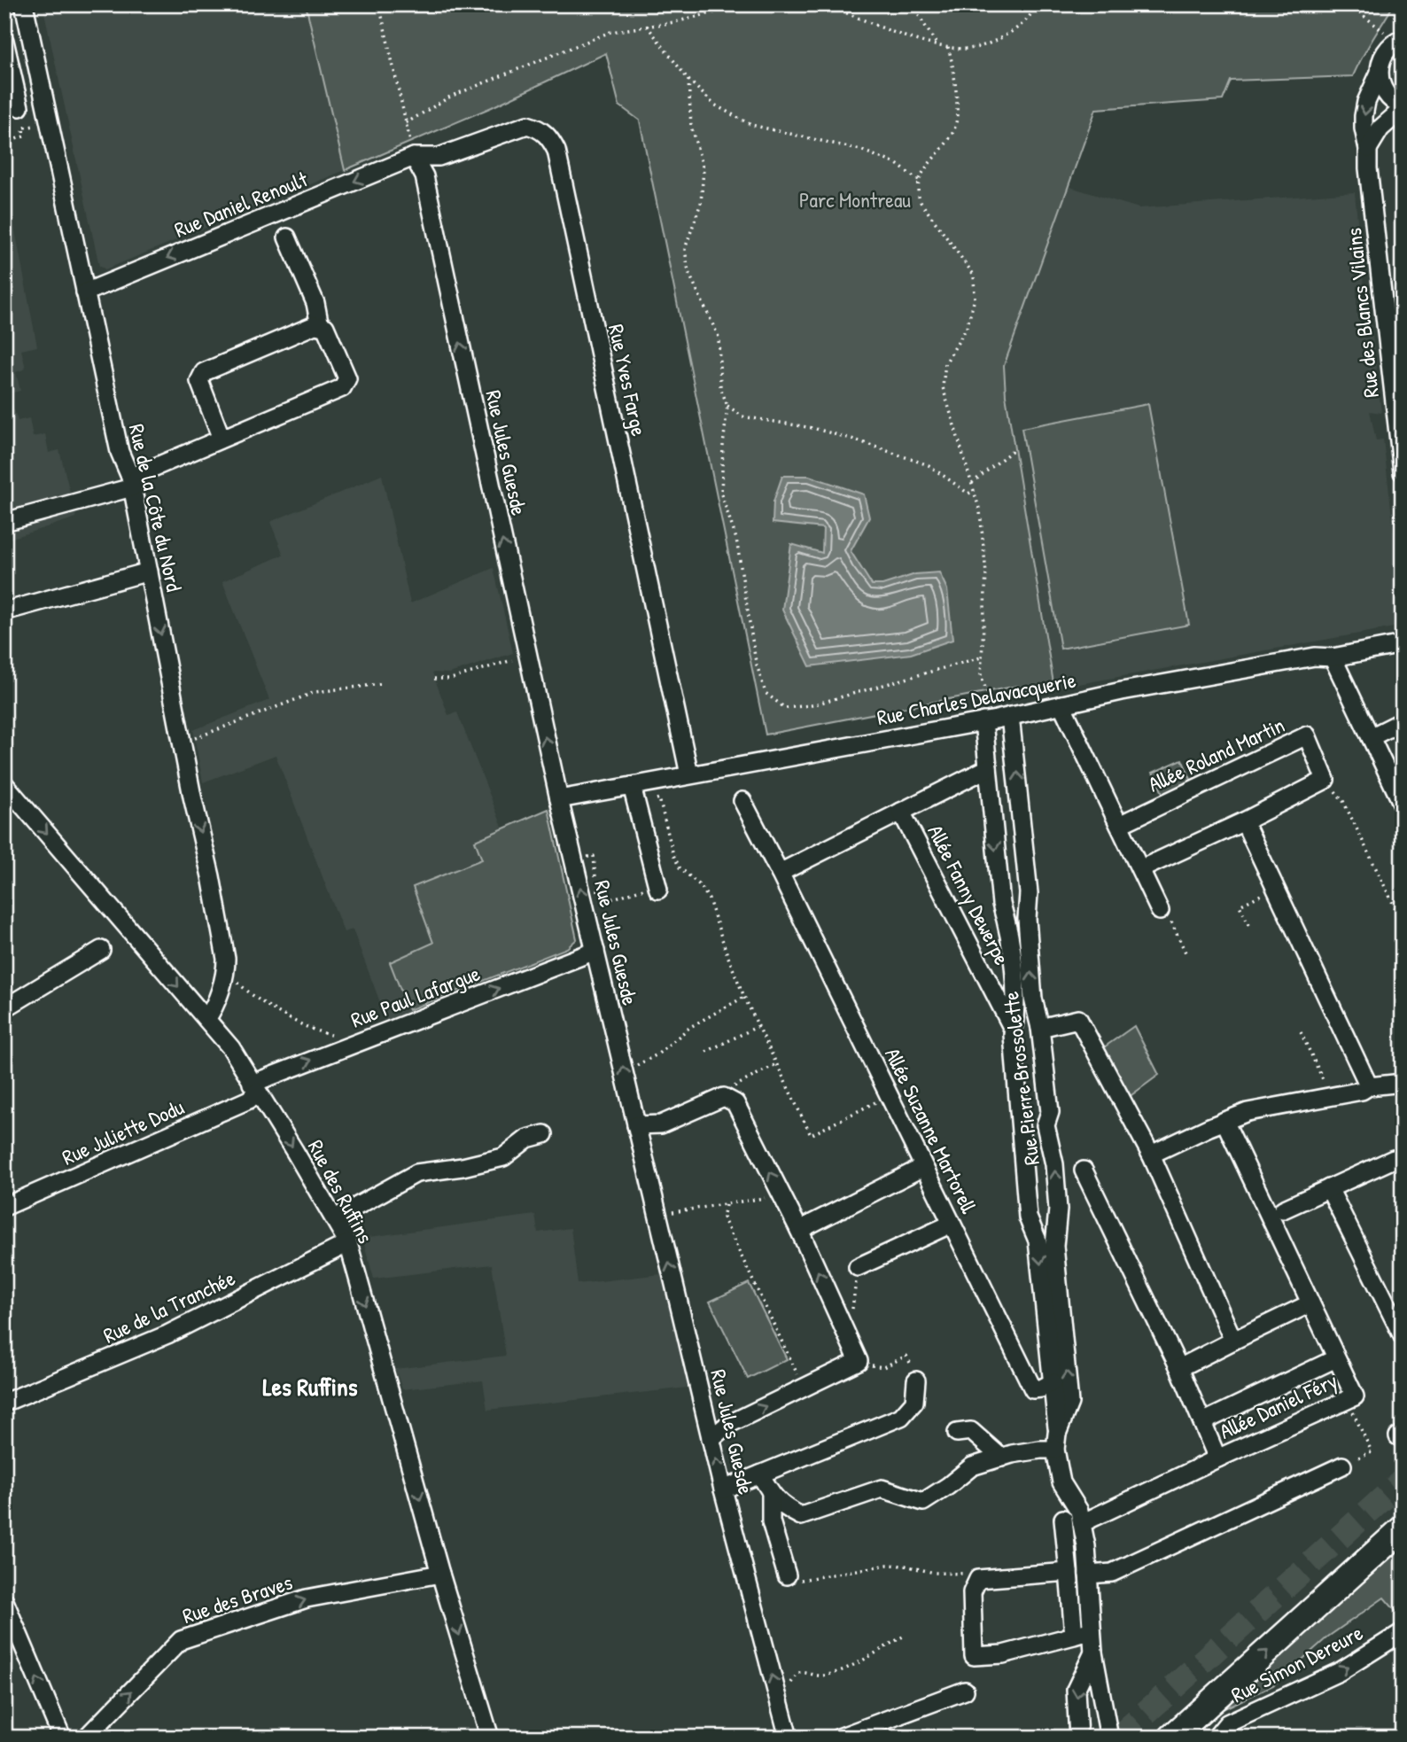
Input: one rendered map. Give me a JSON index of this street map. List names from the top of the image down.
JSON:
{
  "streets": {
    "street": [
      "Rue Daniel Renoult",
      "Rue des Blancs Vilains",
      "Rue Yves Farge",
      "Rue Jules Guesde",
      "Rue de la Côte du Nord",
      "Rue Charles Delavacquerie",
      "Allée Roland Martin",
      "Allée Fanny Dewerpe",
      "Rue Paul Lafargue",
      "Rue Pierre Brossolette",
      "Allée Suzanne Martorell",
      "Rue Juliette Dodu",
      "Rue des Ruffins",
      "Rue de la Tranchée",
      "Allée Daniel Féry",
      "Rue des Braves",
      "Rue Simon Dereure"
    ]
  },
  "crossings": [
    ["Rue Daniel Renoult", "Rue Yves Farge"],
    ["Rue Daniel Renoult", "Rue Jules Guesde"],
    ["Rue Daniel Renoult", "Rue de la Côte du Nord"],
    ["Rue Yves Farge", "Rue Jules Guesde"],
    ["Rue Yves Farge", "Rue Charles Delavacquerie"],
    ["Rue Jules Guesde", "Rue Charles Delavacquerie"],
    ["Rue Jules Guesde", "Rue Paul Lafargue"],
    ["Rue de la Côte du Nord", "Rue des Ruffins"],
    ["Rue Charles Delavacquerie", "Rue Pierre Brossolette"],
    ["Allée Fanny Dewerpe", "Rue Pierre Brossolette"],
    ["Allée Fanny Dewerpe", "Allée Suzanne Martorell"],
    ["Rue Paul Lafargue", "Rue Juliette Dodu"],
    ["Rue Paul Lafargue", "Rue des Ruffins"],
    ["Rue Pierre Brossolette", "Allée Suzanne Martorell"],
    ["Rue Pierre Brossolette", "Allée Daniel Féry"],
    ["Rue Juliette Dodu", "Rue des Ruffins"],
    ["Rue des Ruffins", "Rue de la Tranchée"],
    ["Rue des Ruffins", "Rue des Braves"]
  ],
  "one_way": [
    "Rue Daniel Renoult",
    "Rue de la Côte du Nord",
    "Rue des Ruffins",
    "Rue des Braves",
    "Rue Simon Dereure"
  ],
  "districts": ["Les Ruffins"],
  "parks": ["Parc Montreau"]
}
